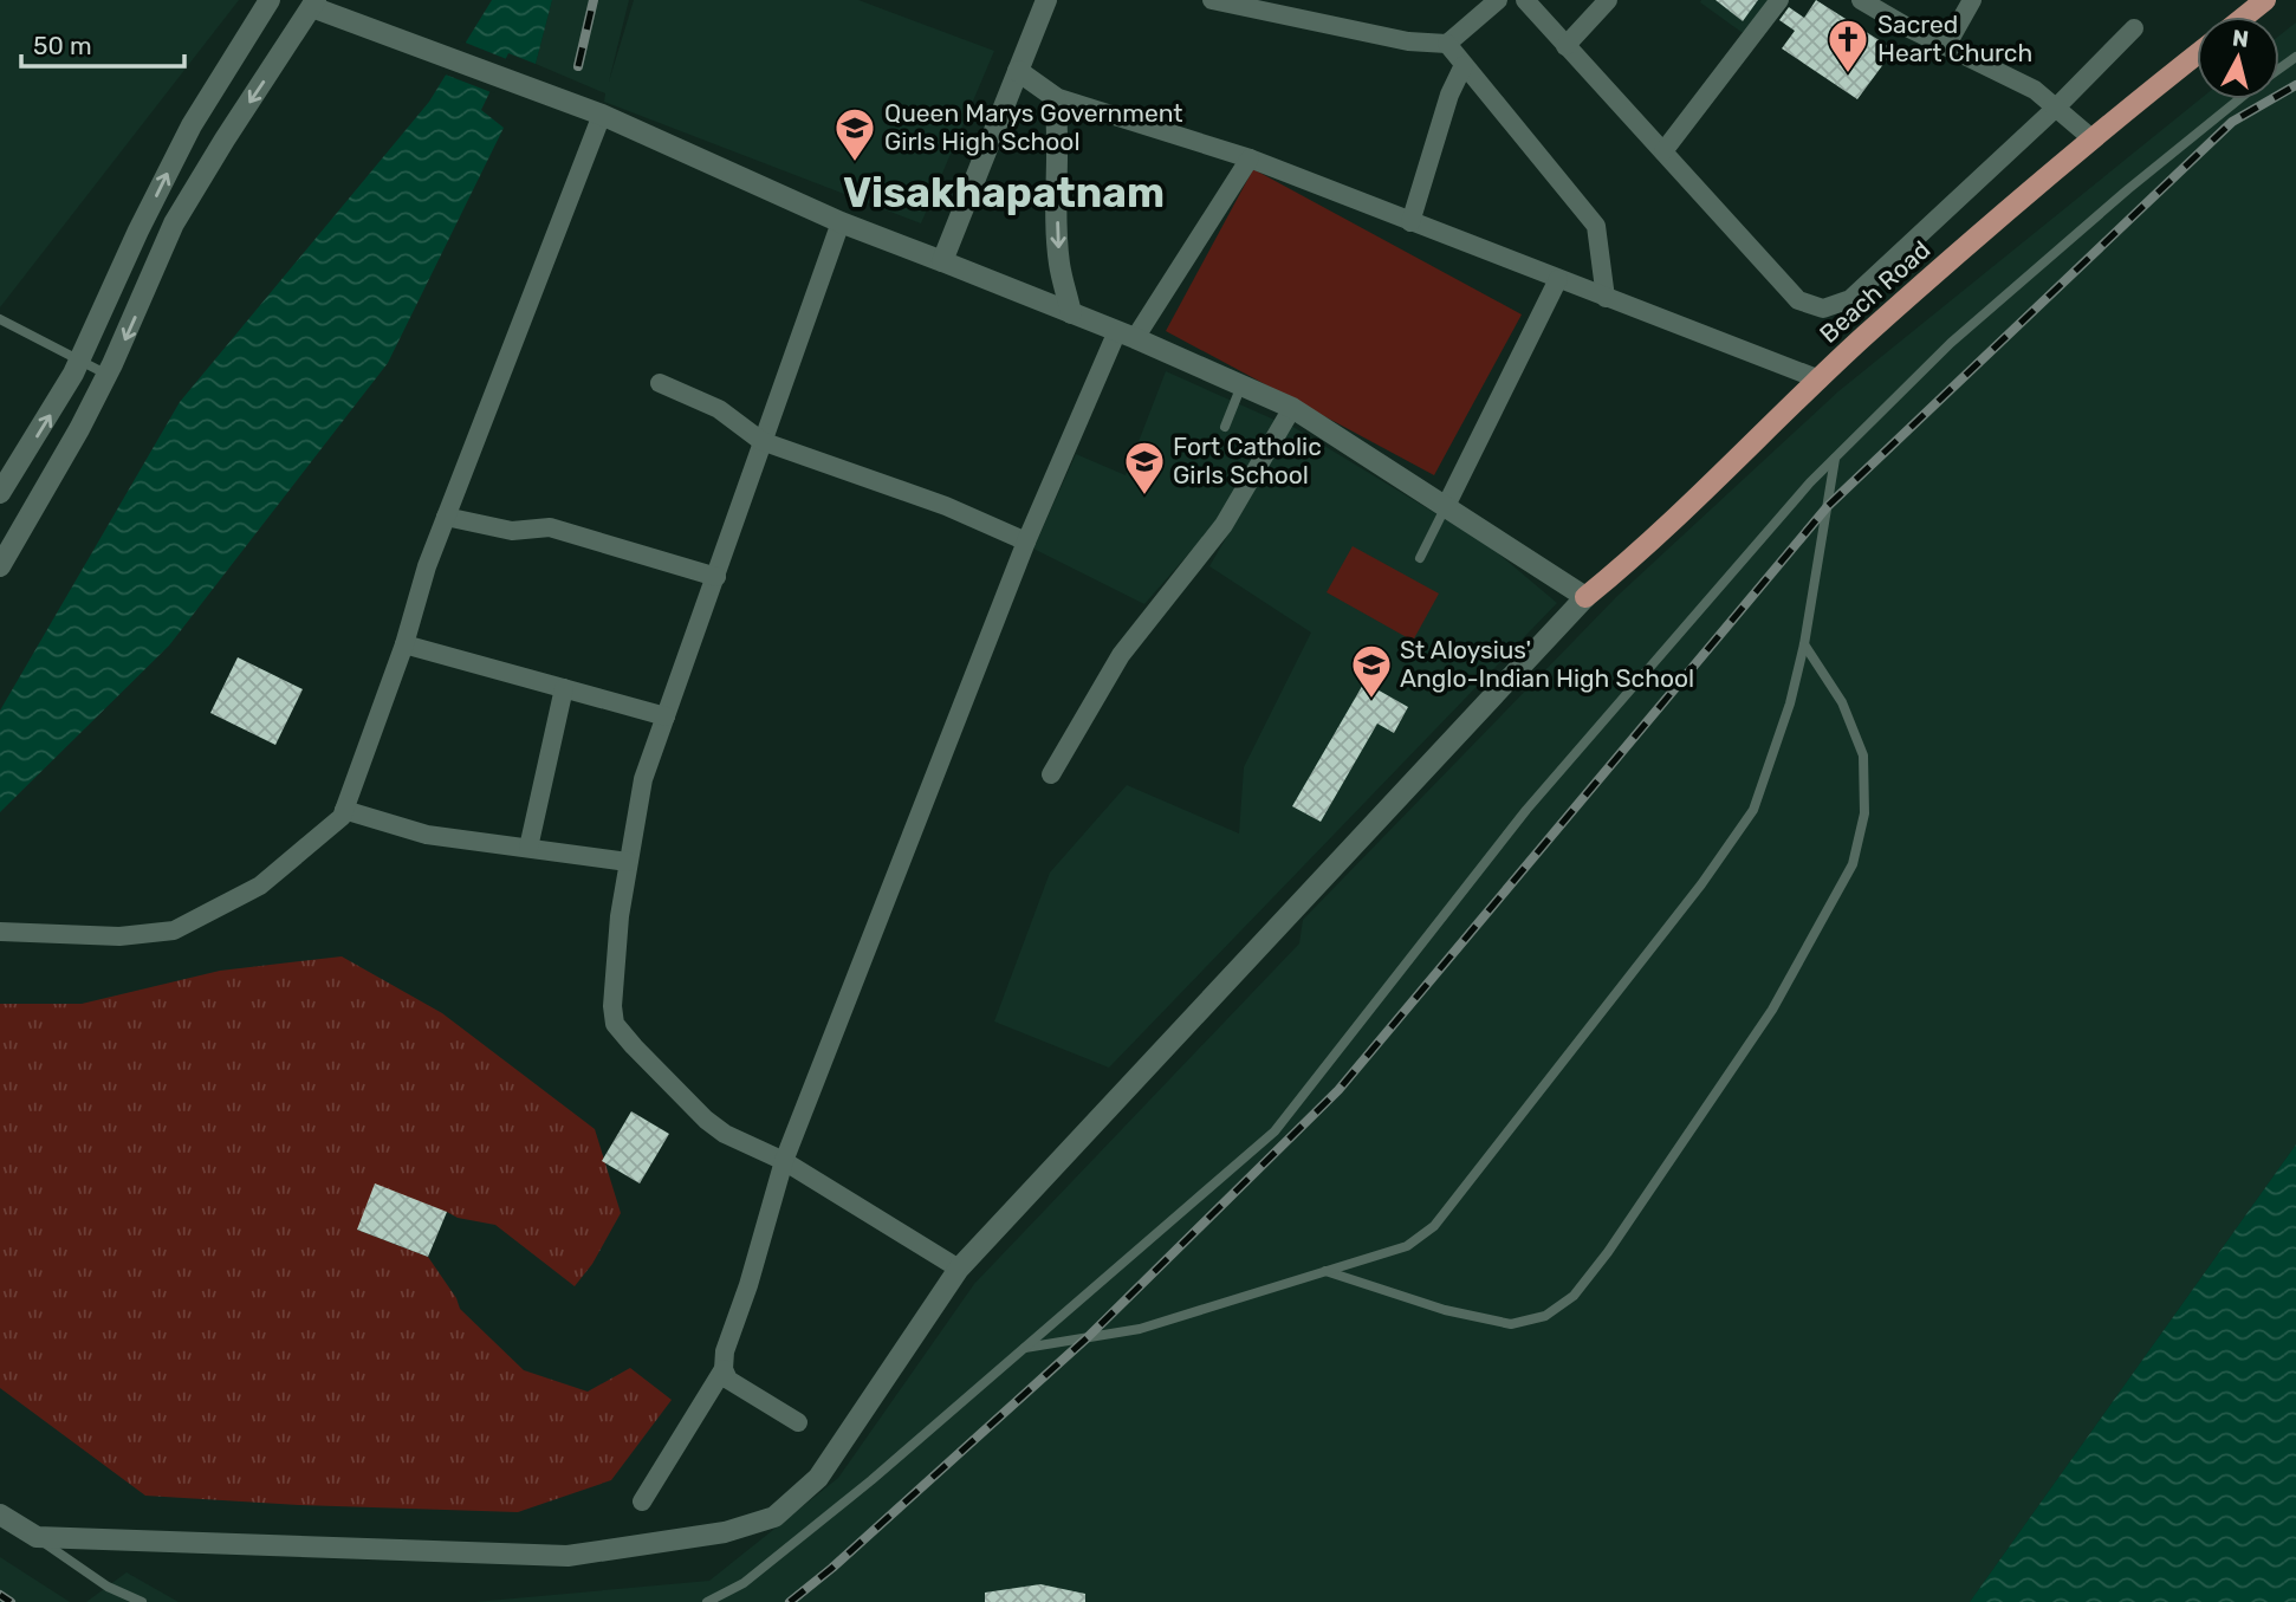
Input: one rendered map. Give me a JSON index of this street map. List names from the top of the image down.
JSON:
{
  "streets": {
    "main road": ["Beach Road"]
  },
  "districts": ["Visakhapatnam"],
  "places": {
    "church": ["Sacred Heart Church"],
    "school or university": ["Queen Marys Government Girls High School", "Fort Catholic Girls School", "St Aloysius' Anglo-Indian High School"]
  },
  "scale_bar": "50 m",
  "north": "top"
}
